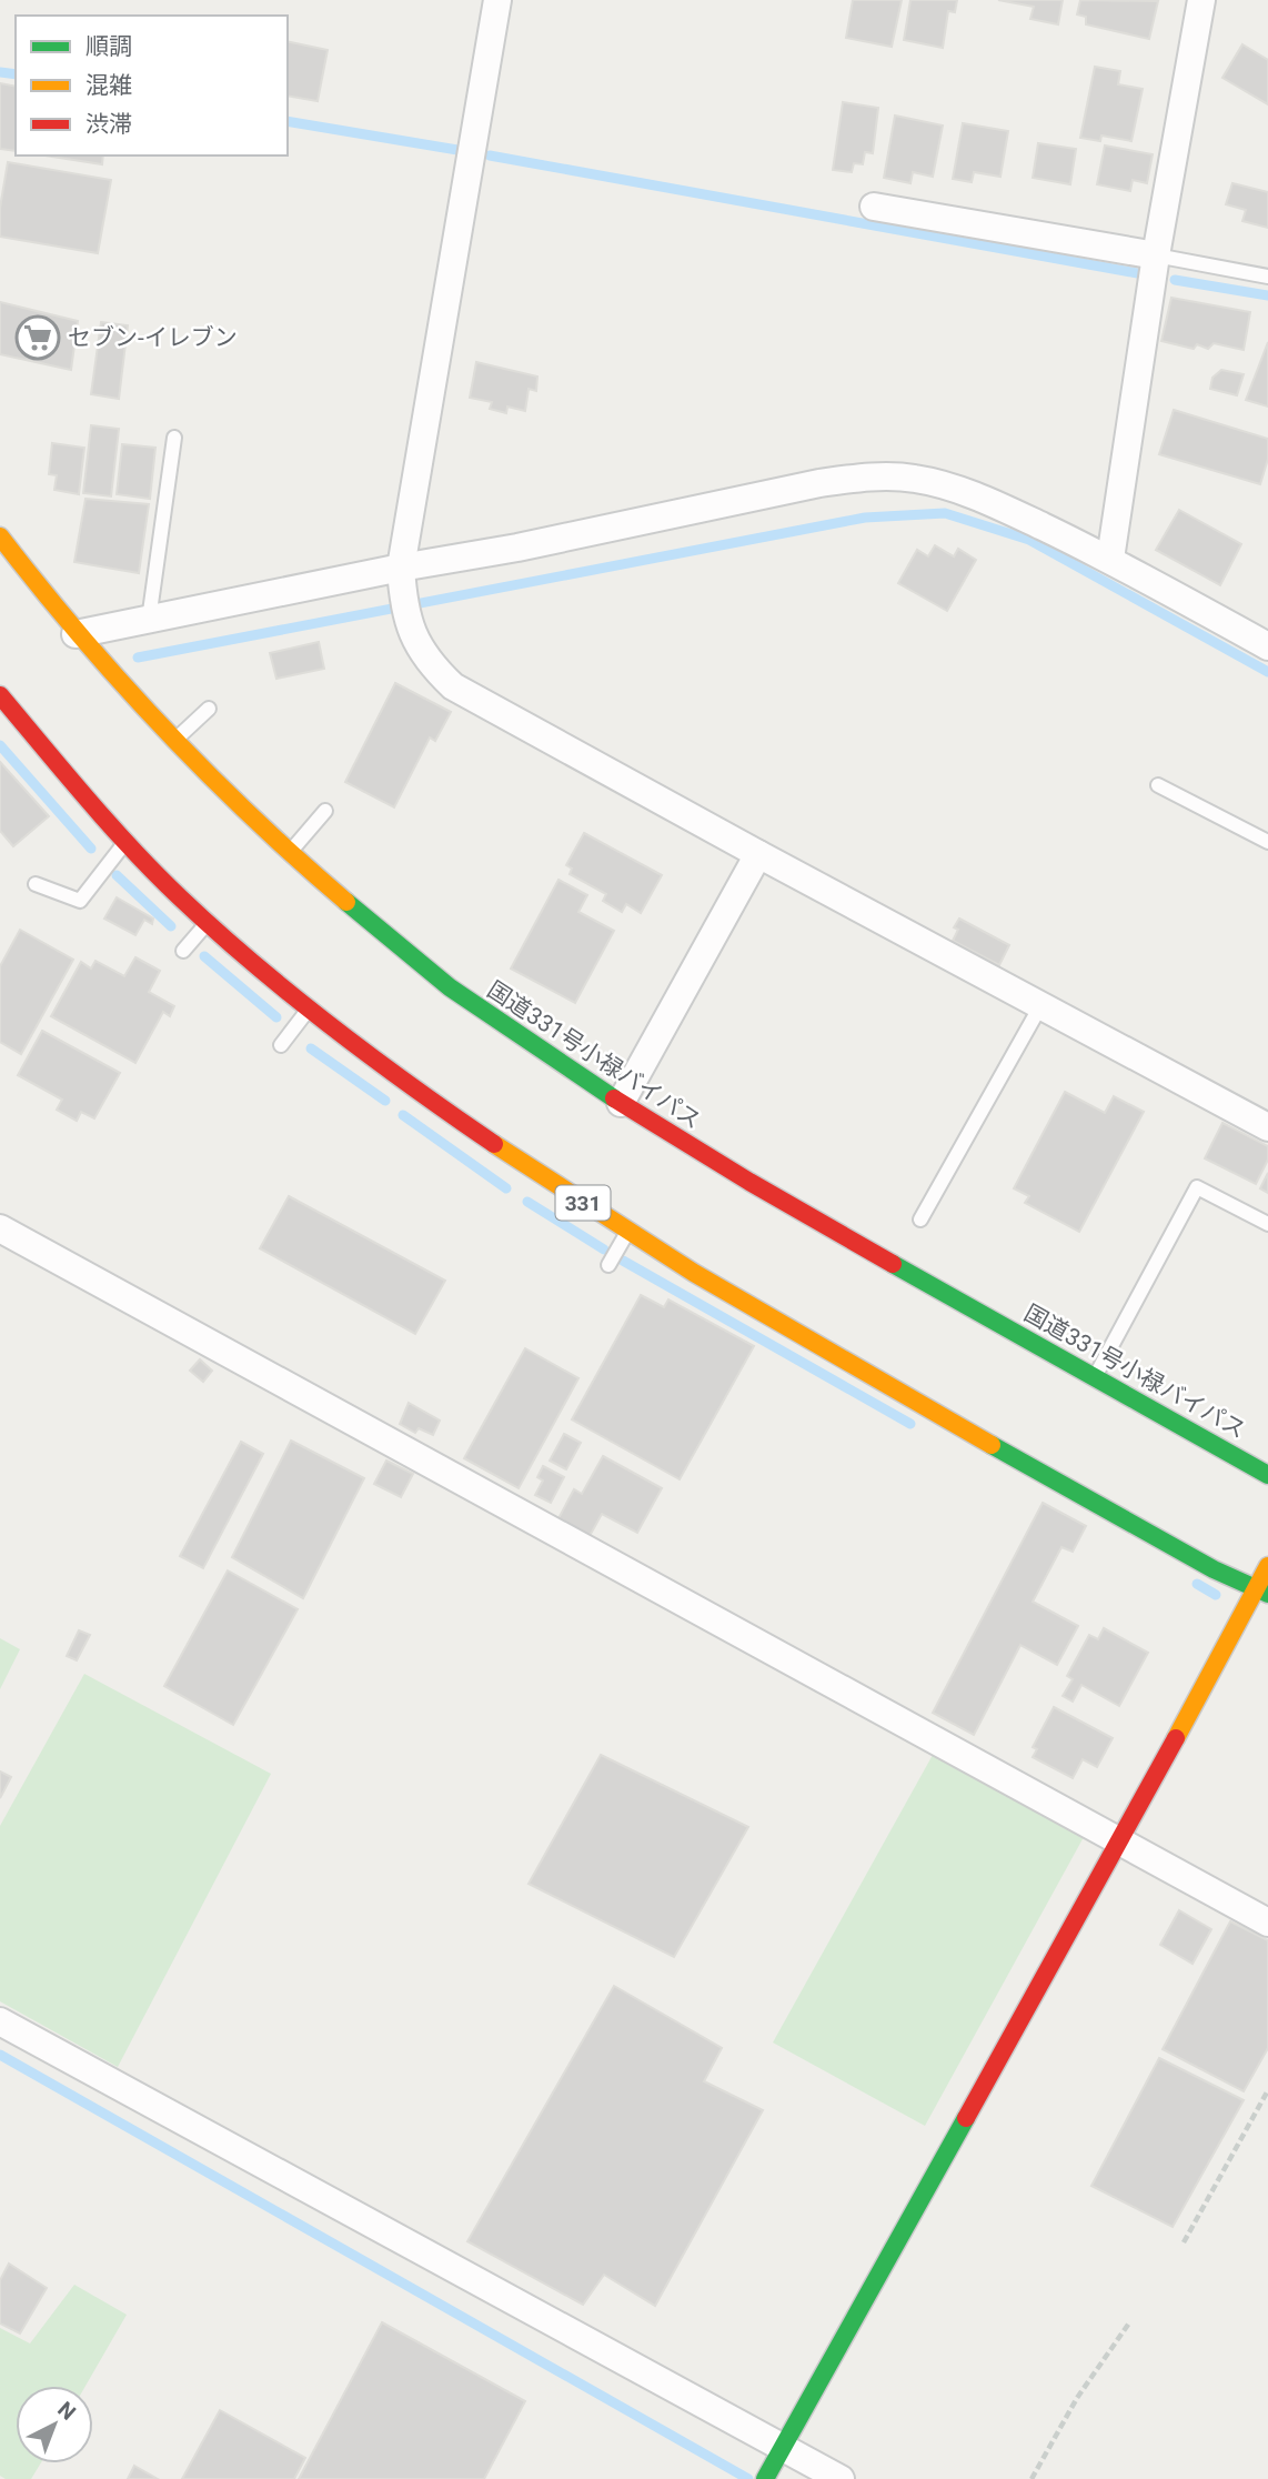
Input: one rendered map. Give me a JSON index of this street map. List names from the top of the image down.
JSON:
{
  "streets": {
    "main road": ["国道331号小禄バイパス", "331"]
  },
  "places": {
    "supermarket": ["セブン-イレブン"]
  },
  "legend": ["順調", "混雑", "渋滞"],
  "north": "top right"
}
